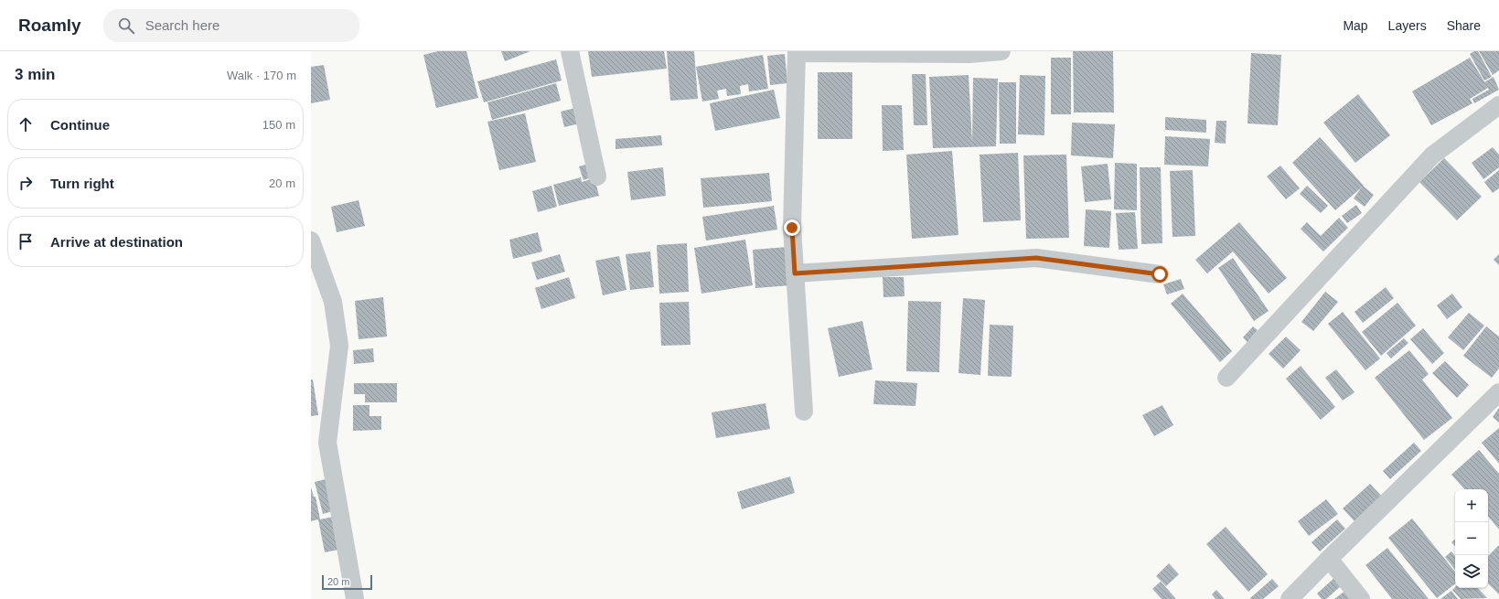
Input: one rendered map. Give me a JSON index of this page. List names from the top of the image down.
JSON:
{
  "scale_bar": "20 m",
  "page": {
    "header": "Roamly",
    "search": "Search here",
    "nav": ["Map", "Layers", "Share"],
    "heading": ["3 min", "Walk · 170 m"],
    "list": [
      ["Continue", "150 m"],
      ["Turn right", "20 m"],
      "Arrive at destination"
    ],
    "map_buttons": ["+", "−"],
    "scale": "20 m"
  }
}
